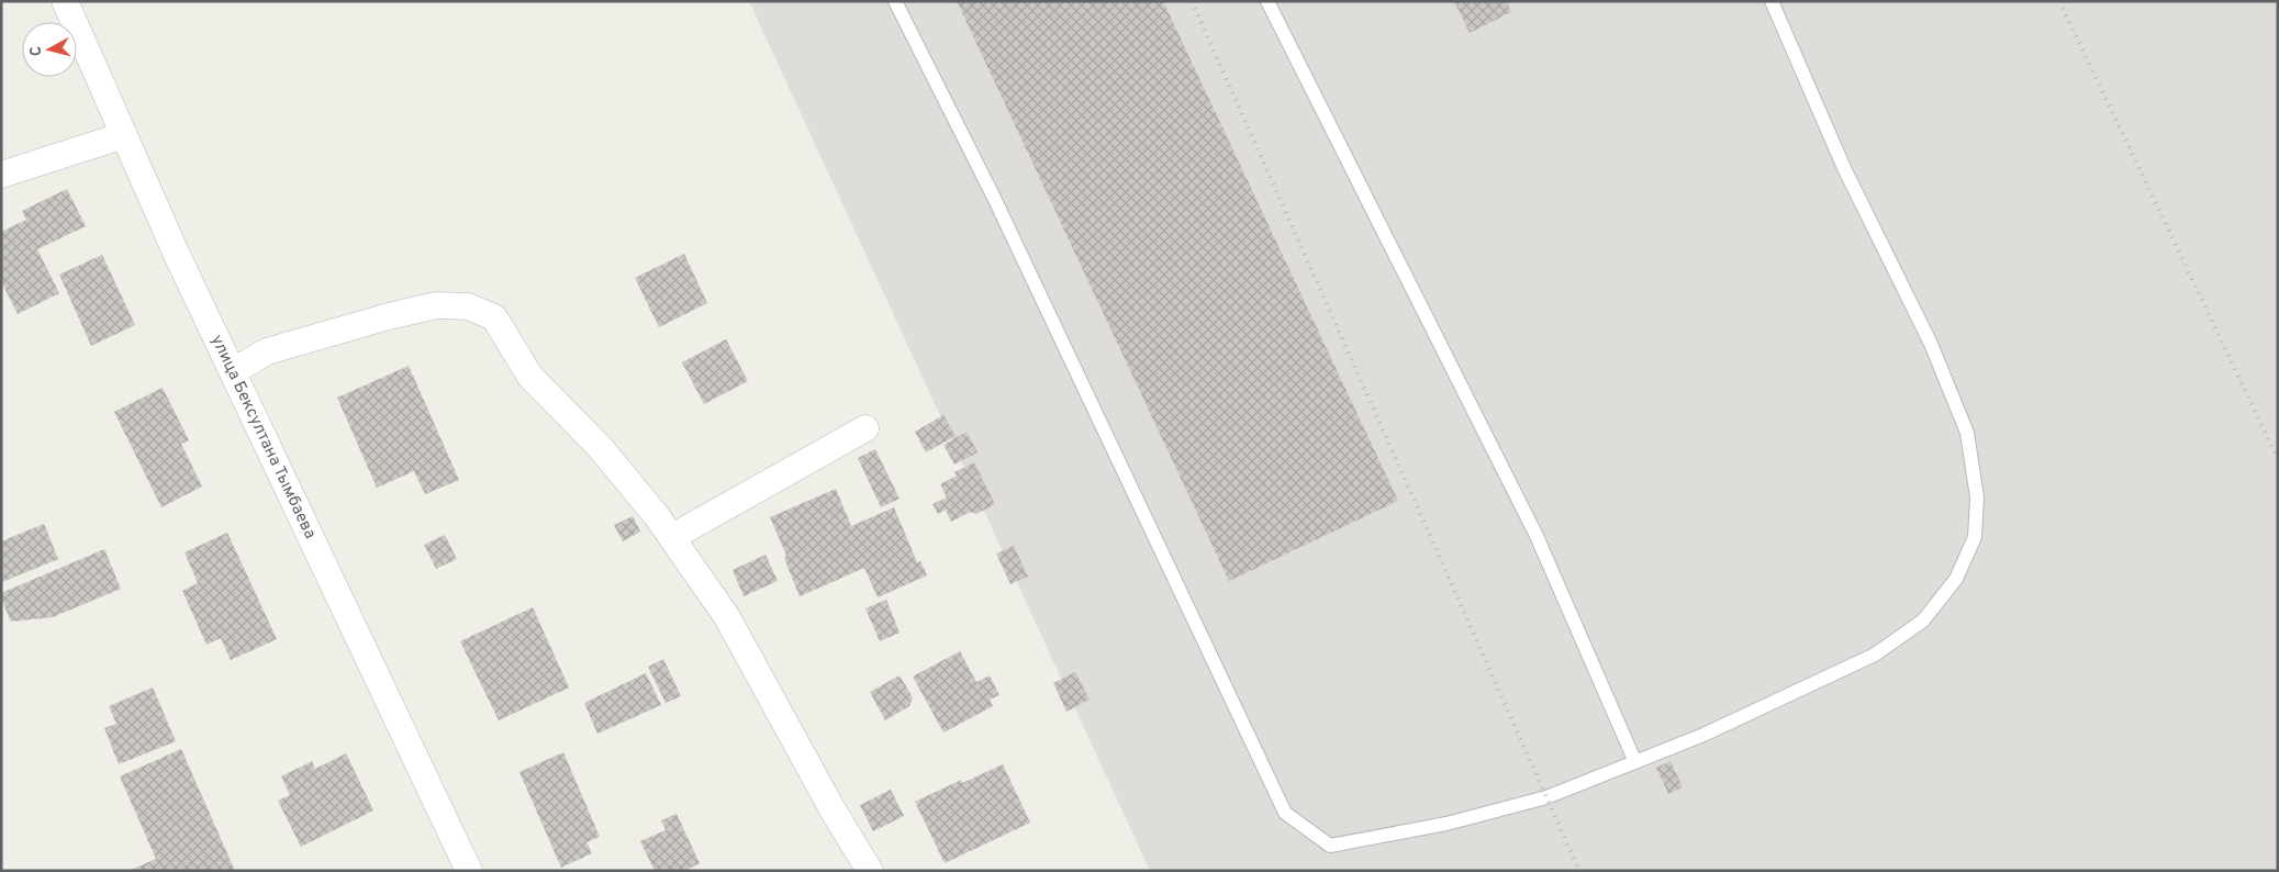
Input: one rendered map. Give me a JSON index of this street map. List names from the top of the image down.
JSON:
{
  "streets": {
    "street": ["улица Бексултана Тымбаева"]
  },
  "north": "left"
}
